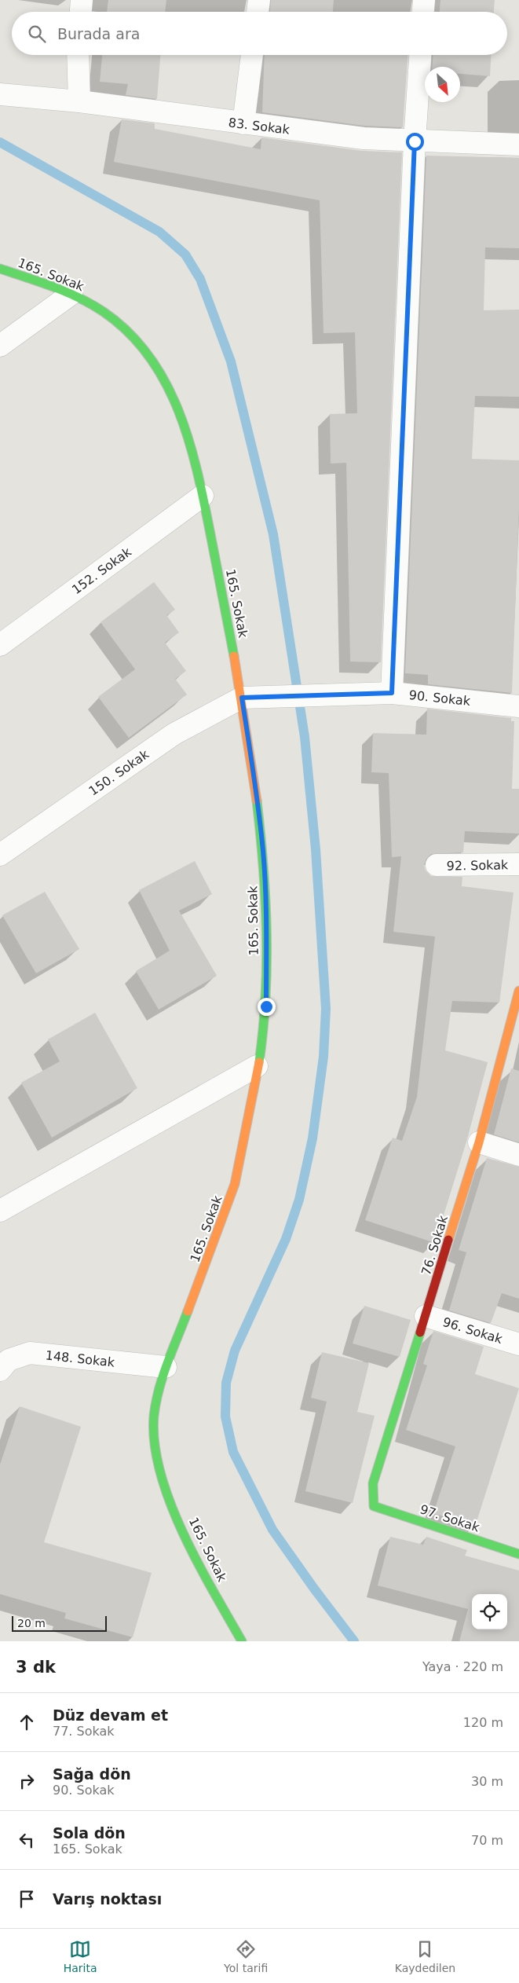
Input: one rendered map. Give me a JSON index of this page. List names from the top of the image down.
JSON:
{
  "streets": {
    "main road": ["165. Sokak", "76. Sokak", "97. Sokak"],
    "street": [
      "83. Sokak",
      "152. Sokak",
      "90. Sokak",
      "150. Sokak",
      "92. Sokak",
      "96. Sokak",
      "148. Sokak"
    ]
  },
  "crossings": [
    ["165. Sokak", "152. Sokak"],
    ["165. Sokak", "90. Sokak"],
    ["165. Sokak", "150. Sokak"],
    ["165. Sokak", "148. Sokak"],
    ["90. Sokak", "150. Sokak"],
    ["76. Sokak", "96. Sokak"],
    ["76. Sokak", "97. Sokak"]
  ],
  "scale_bar": "20 m",
  "north": "bottom right",
  "page": {
    "search": "Burada ara",
    "scale": "20 m",
    "heading": ["3 dk", "Yaya · 220 m"],
    "list": [
      ["Düz devam et", "77. Sokak", "120 m"],
      ["Sağa dön", "90. Sokak", "30 m"],
      ["Sola dön", "165. Sokak", "70 m"],
      "Varış noktası"
    ],
    "nav": ["Harita", "Yol tarifi", "Kaydedilen"]
  }
}
